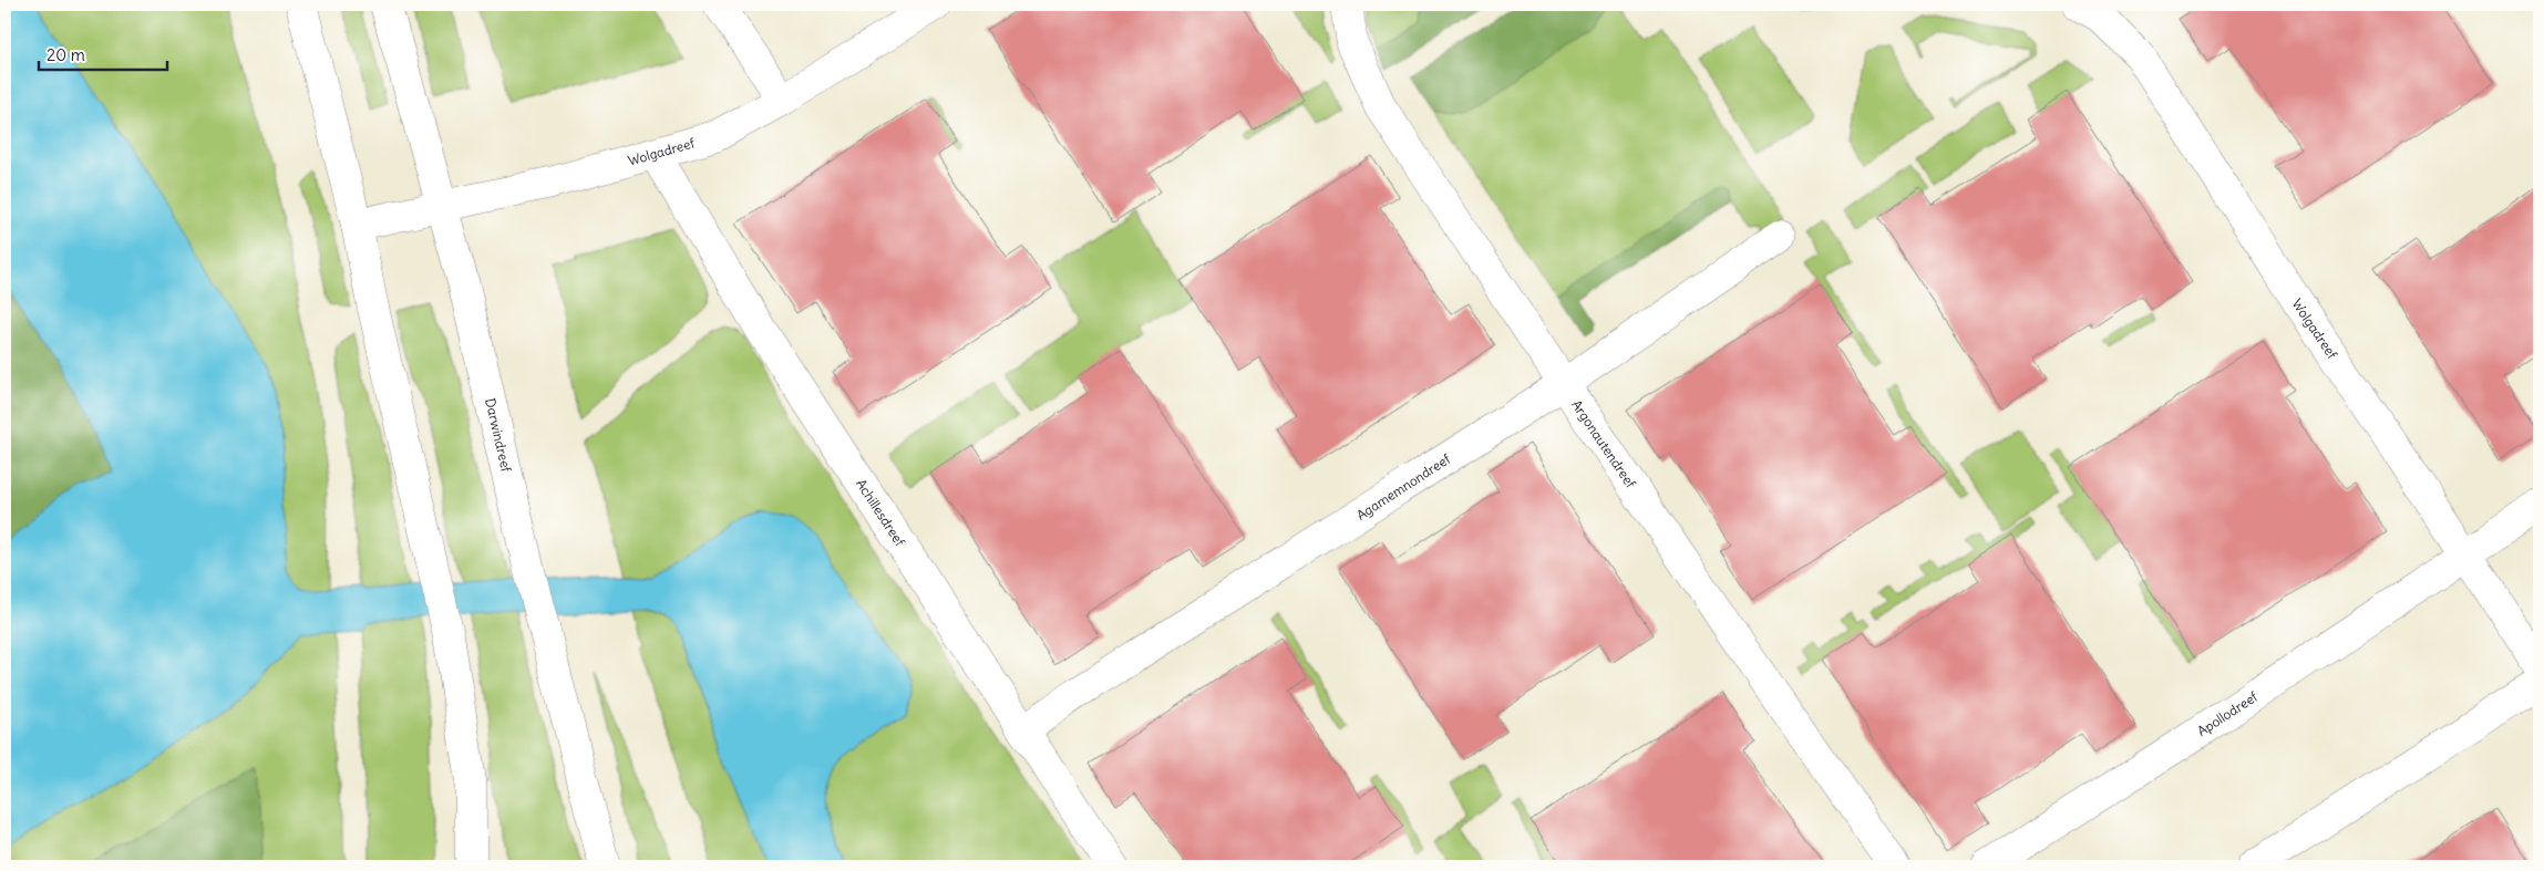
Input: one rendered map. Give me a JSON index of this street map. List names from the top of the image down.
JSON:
{
  "streets": {
    "street": [
      "Wolgadreef",
      "Darwindreef",
      "Argonautendreef",
      "Agamemnondreef",
      "Achillesdreef",
      "Apollodreef"
    ]
  },
  "crossings": [
    ["Wolgadreef", "Darwindreef"],
    ["Wolgadreef", "Achillesdreef"],
    ["Wolgadreef", "Apollodreef"],
    ["Argonautendreef", "Agamemnondreef"],
    ["Agamemnondreef", "Achillesdreef"]
  ],
  "scale_bar": "20 m"
}
